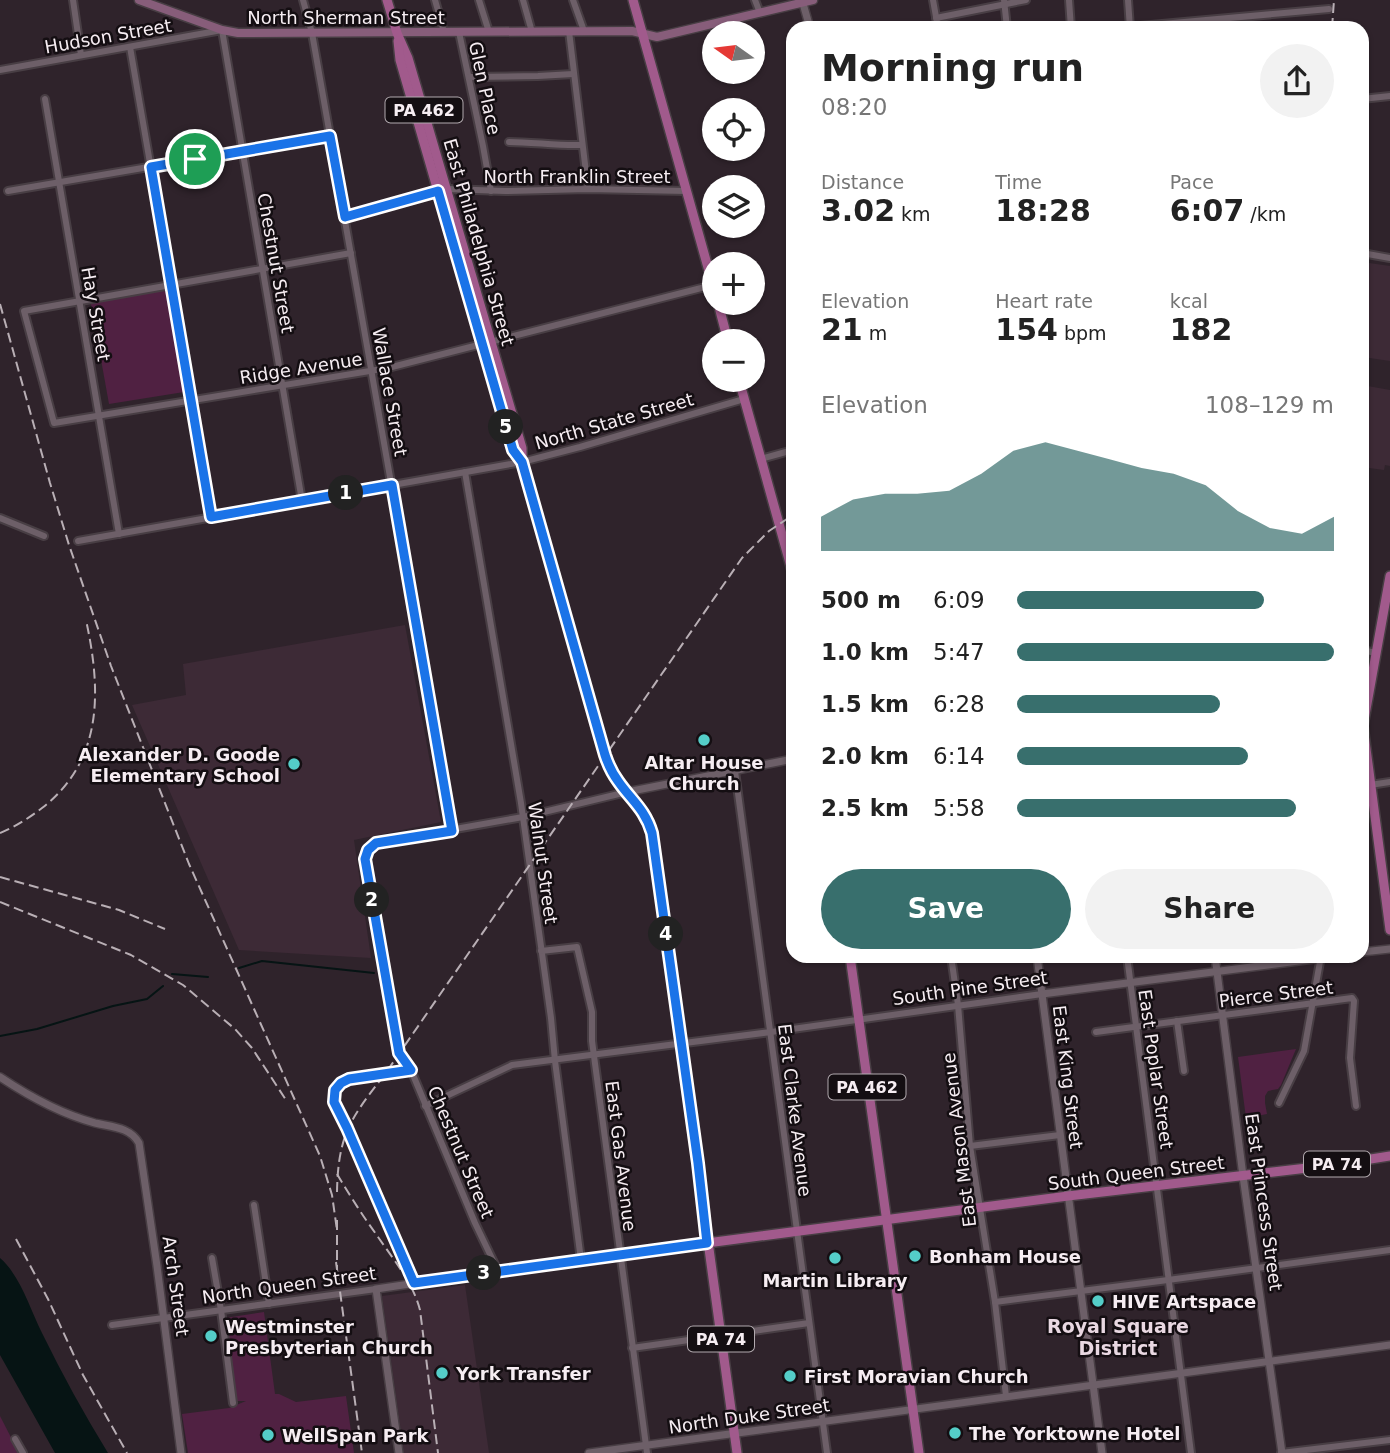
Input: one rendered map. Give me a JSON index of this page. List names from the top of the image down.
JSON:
{
  "streets": {
    "main road": [
      "North Sherman Street",
      "PA 462",
      "East Philadelphia Street",
      "PA 74",
      "South Queen Street",
      "North Queen Street"
    ],
    "street": [
      "Hudson Street",
      "Glen Place",
      "North Franklin Street",
      "Chestnut Street",
      "Hay Street",
      "Ridge Avenue",
      "Wallace Street",
      "North State Street",
      "Walnut Street",
      "South Pine Street",
      "Pierce Street",
      "East Poplar Street",
      "East King Street",
      "East Clarke Avenue",
      "East Mason Avenue",
      "East Gas Avenue",
      "East Princess Street",
      "Arch Street",
      "North Duke Street"
    ]
  },
  "crossings": [
    ["North Sherman Street", "Hudson Street"],
    ["North Sherman Street", "Glen Place"],
    ["North Sherman Street", "East Philadelphia Street"],
    ["North Sherman Street", "Chestnut Street"],
    ["North Sherman Street", "Wallace Street"],
    ["Hudson Street", "Chestnut Street"],
    ["Glen Place", "North Franklin Street"],
    ["PA 462", "South Pine Street"],
    ["PA 462", "South Queen Street"],
    ["PA 462", "North Queen Street"],
    ["North Franklin Street", "East Philadelphia Street"],
    ["North Franklin Street", "Wallace Street"],
    ["East Philadelphia Street", "Ridge Avenue"],
    ["East Philadelphia Street", "North State Street"],
    ["East Philadelphia Street", "South Pine Street"],
    ["East Philadelphia Street", "North Queen Street"],
    ["East Philadelphia Street", "North Duke Street"],
    ["Chestnut Street", "Ridge Avenue"],
    ["Chestnut Street", "Wallace Street"],
    ["Chestnut Street", "North State Street"],
    ["Chestnut Street", "South Pine Street"],
    ["Chestnut Street", "North Queen Street"],
    ["Hay Street", "Ridge Avenue"],
    ["Hay Street", "North State Street"],
    ["Ridge Avenue", "Wallace Street"],
    ["Wallace Street", "North State Street"],
    ["North State Street", "Walnut Street"],
    ["Walnut Street", "South Pine Street"],
    ["Walnut Street", "East Gas Avenue"],
    ["Walnut Street", "North Queen Street"],
    ["South Pine Street", "East Poplar Street"],
    ["South Pine Street", "East King Street"],
    ["South Pine Street", "East Clarke Avenue"],
    ["South Pine Street", "East Mason Avenue"],
    ["South Pine Street", "East Gas Avenue"],
    ["South Pine Street", "East Princess Street"],
    ["Pierce Street", "East Poplar Street"],
    ["Pierce Street", "East Princess Street"],
    ["East Poplar Street", "South Queen Street"],
    ["East Poplar Street", "North Duke Street"],
    ["East King Street", "South Queen Street"],
    ["East King Street", "North Duke Street"],
    ["East Clarke Avenue", "North Queen Street"],
    ["East Clarke Avenue", "North Duke Street"],
    ["East Mason Avenue", "South Queen Street"],
    ["East Mason Avenue", "North Duke Street"],
    ["East Gas Avenue", "North Queen Street"],
    ["East Gas Avenue", "North Duke Street"],
    ["South Queen Street", "East Princess Street"],
    ["South Queen Street", "North Queen Street"],
    ["East Princess Street", "North Duke Street"],
    ["North Queen Street", "Arch Street"]
  ],
  "districts": ["Royal Square District"],
  "places": [
    "Altar House Church",
    "Alexander D. Goode Elementary School",
    "Bonham House",
    "Martin Library",
    "HIVE Artspace",
    "Westminster Presbyterian Church",
    "York Transfer",
    "First Moravian Church",
    "The Yorktowne Hotel",
    "WellSpan Park"
  ],
  "north": "left",
  "page": {
    "map_buttons": ["+", "−"],
    "heading": ["Morning run", "08:20"],
    "stats": [
      ["Distance", "3.02 km"],
      ["Time", "18:28"],
      ["Pace", "6:07 /km"],
      ["Elevation", "21 m"],
      ["Heart rate", "154 bpm"],
      ["kcal", "182"]
    ],
    "chart": ["Elevation", "108–129 m"],
    "pins": [
      "5",
      "1",
      "2",
      "4",
      "3"
    ],
    "list": [
      {
        "name": "500 m",
        "note": "6:09"
      },
      {
        "name": "1.0 km",
        "note": "5:47"
      },
      {
        "name": "1.5 km",
        "note": "6:28"
      },
      {
        "name": "2.0 km",
        "note": "6:14"
      },
      {
        "name": "2.5 km",
        "note": "5:58"
      }
    ],
    "buttons": ["Save", "Share"]
  }
}
